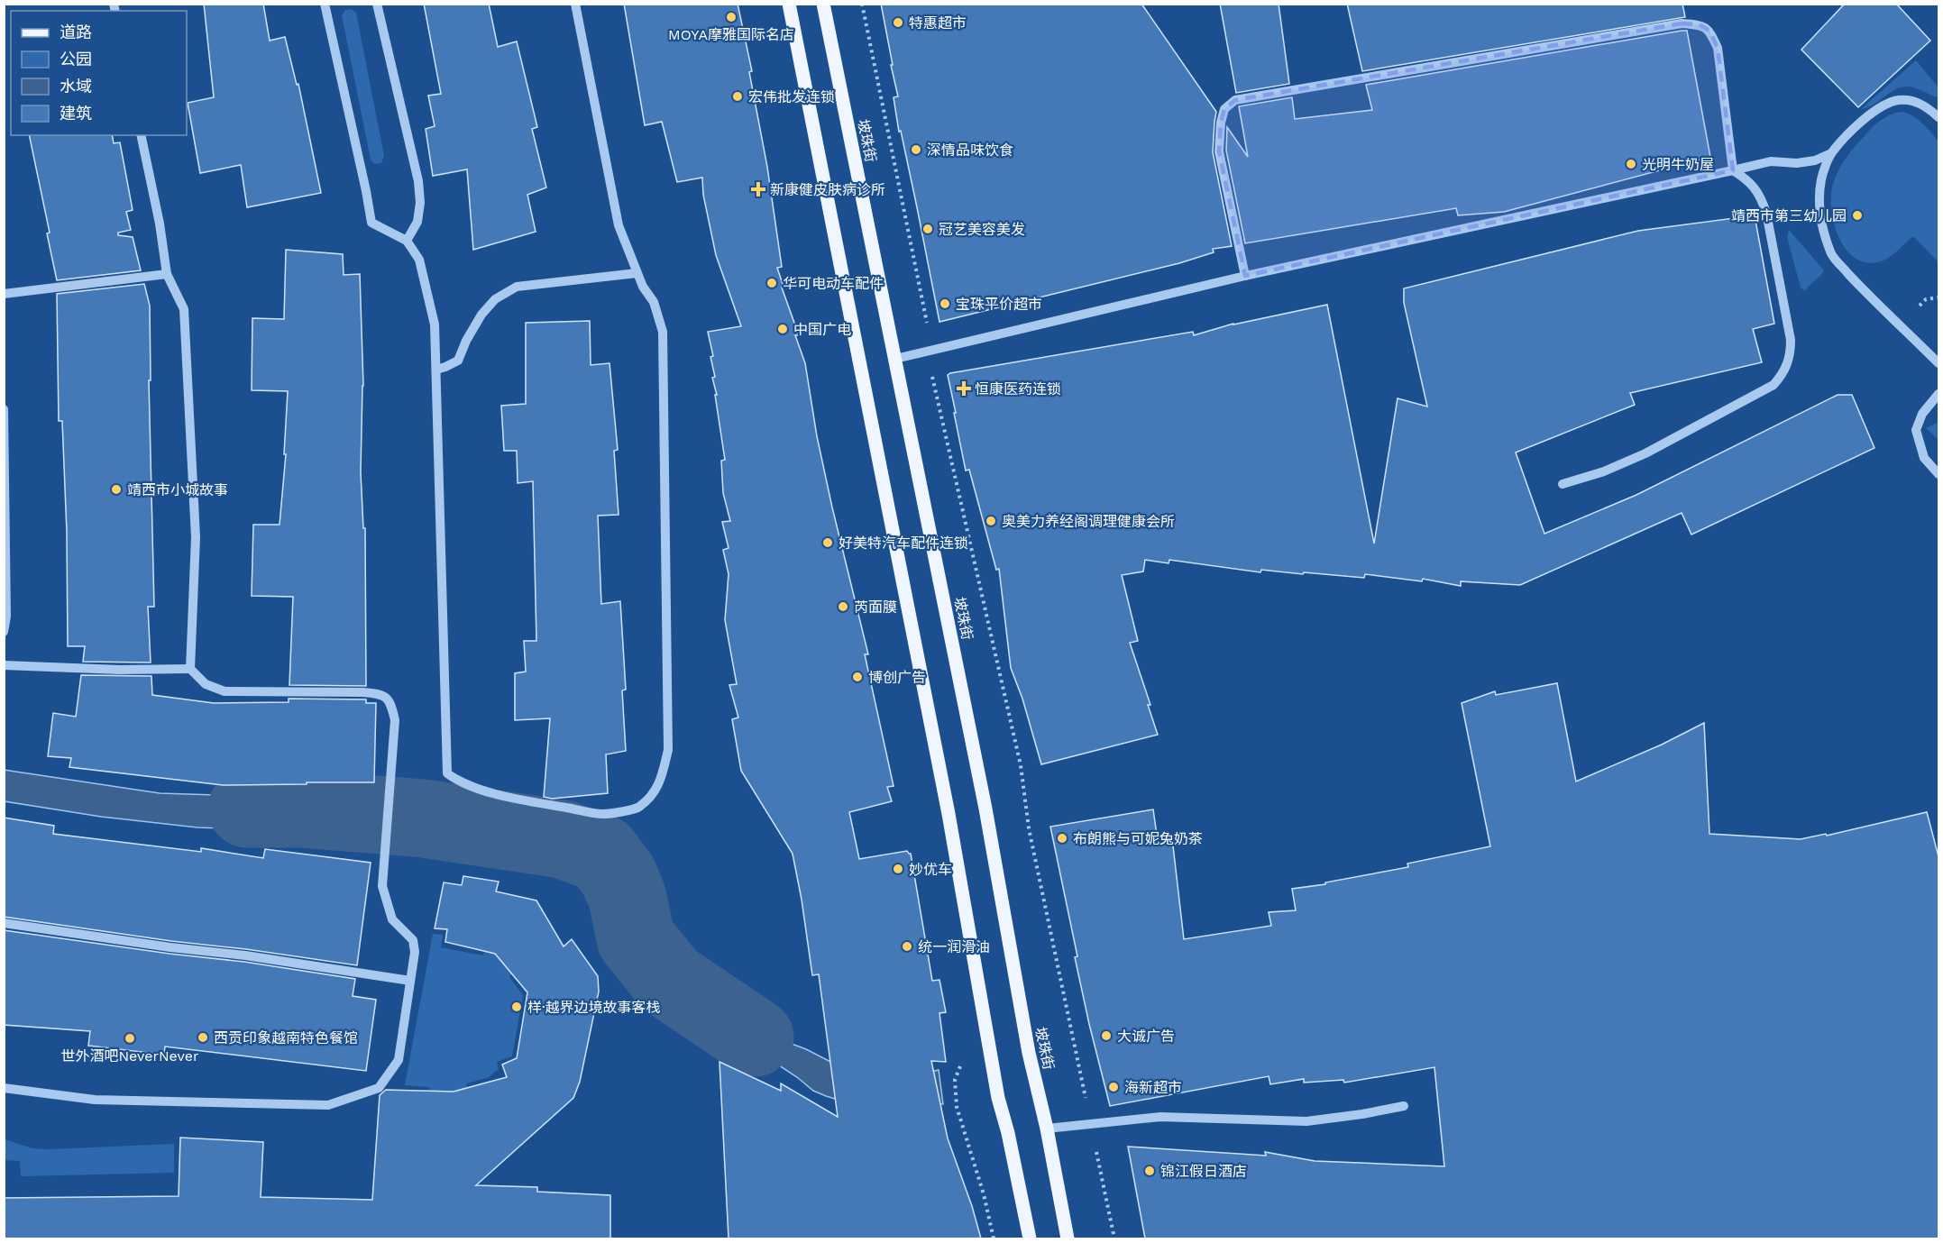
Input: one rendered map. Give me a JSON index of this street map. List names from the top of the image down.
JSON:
{
  "streets": {
    "main road": ["坡珠街"]
  },
  "places": {
    "other": [
      "MOYA摩雅国际名店",
      "特惠超市",
      "宏伟批发连锁",
      "深情品味饮食",
      "光明牛奶屋",
      "靖西市第三幼儿园",
      "冠艺美容美发",
      "华可电动车配件",
      "宝珠平价超市",
      "中国广电",
      "靖西市小城故事",
      "奥美力养经阁调理健康会所",
      "好美特汽车配件连锁",
      "芮面膜",
      "博创广告",
      "布朗熊与可妮兔奶茶",
      "妙优车",
      "统一润滑油",
      "样·越界边境故事客栈",
      "大诚广告",
      "西贡印象越南特色餐馆",
      "世外酒吧NeverNever",
      "海新超市",
      "锦江假日酒店"
    ],
    "health": ["新康健皮肤病诊所", "恒康医药连锁"]
  },
  "legend": [
    "道路",
    "公园",
    "水域",
    "建筑"
  ]
}
